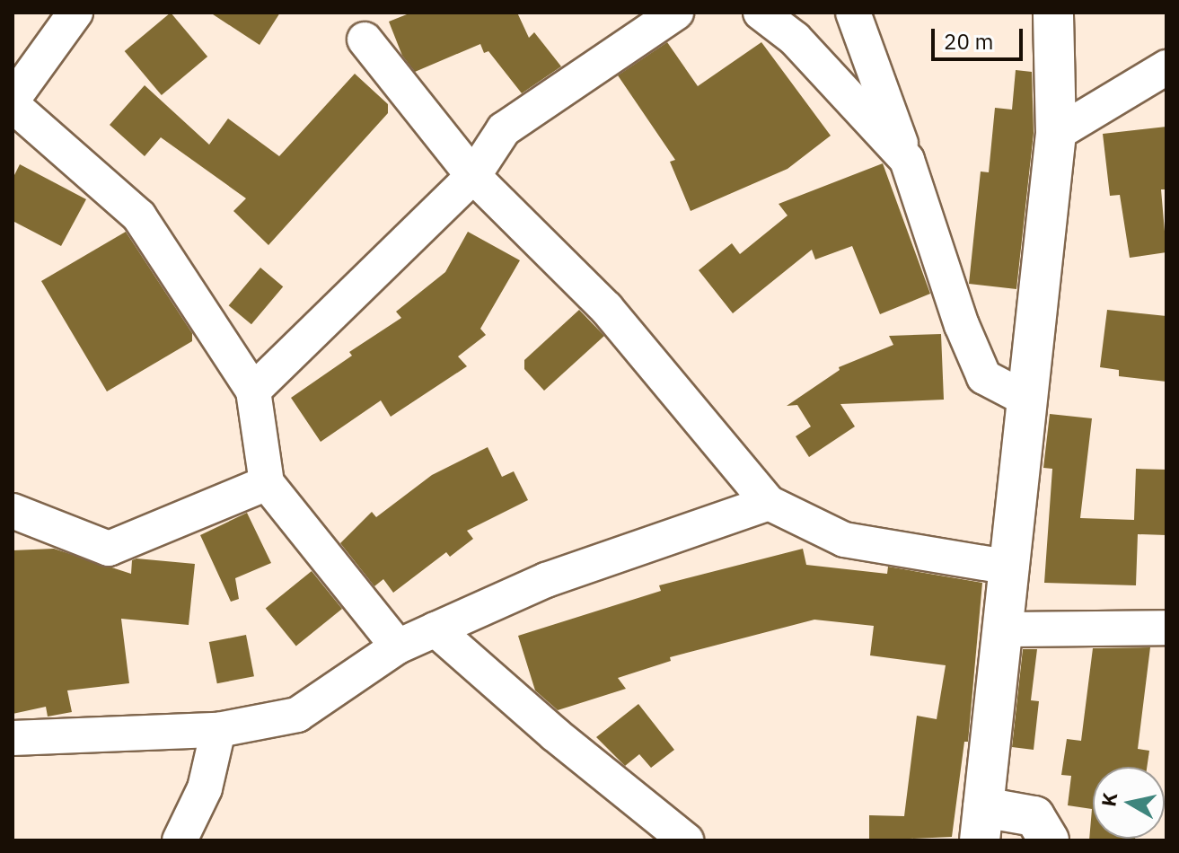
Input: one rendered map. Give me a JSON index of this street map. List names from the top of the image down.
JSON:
{
  "scale_bar": "20 m",
  "north": "left"
}
